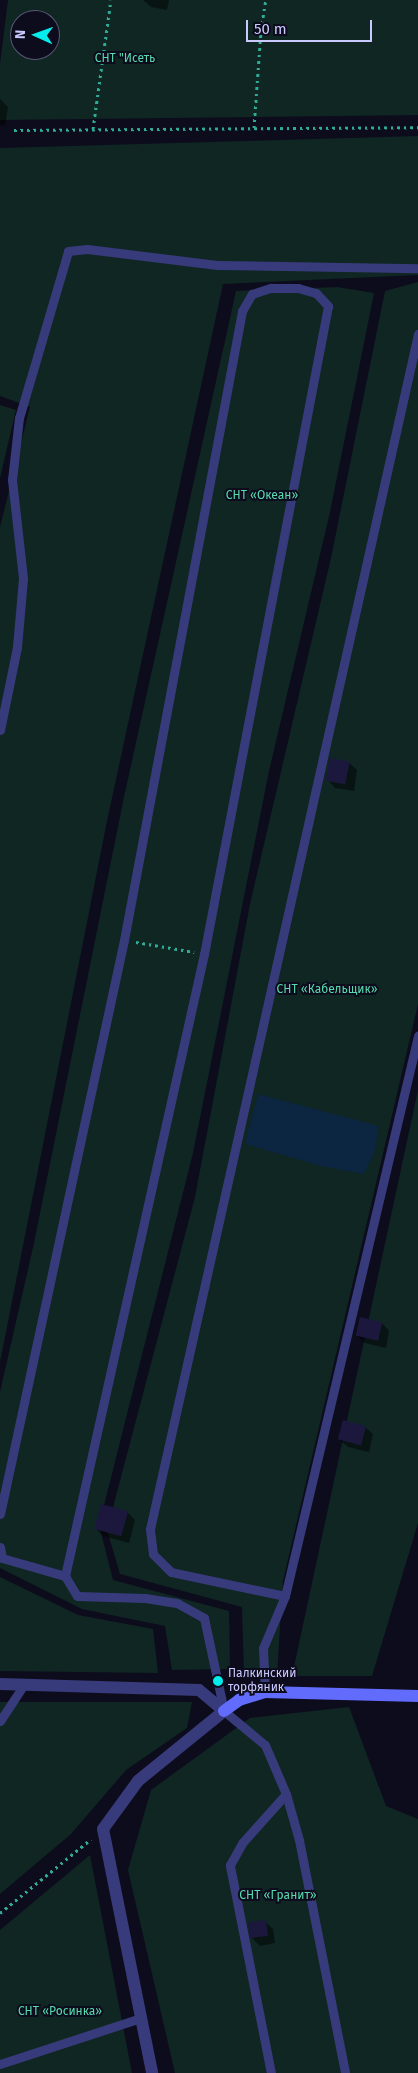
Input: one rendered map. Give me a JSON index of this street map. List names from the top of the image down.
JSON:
{
  "parks": [
    "СНТ \"Исеть",
    "СНТ «Океан»",
    "СНТ «Кабельщик»",
    "СНТ «Гранит»",
    "СНТ «Росинка»"
  ],
  "places": ["Палкинский торфяник"],
  "scale_bar": "50 m",
  "north": "left"
}
